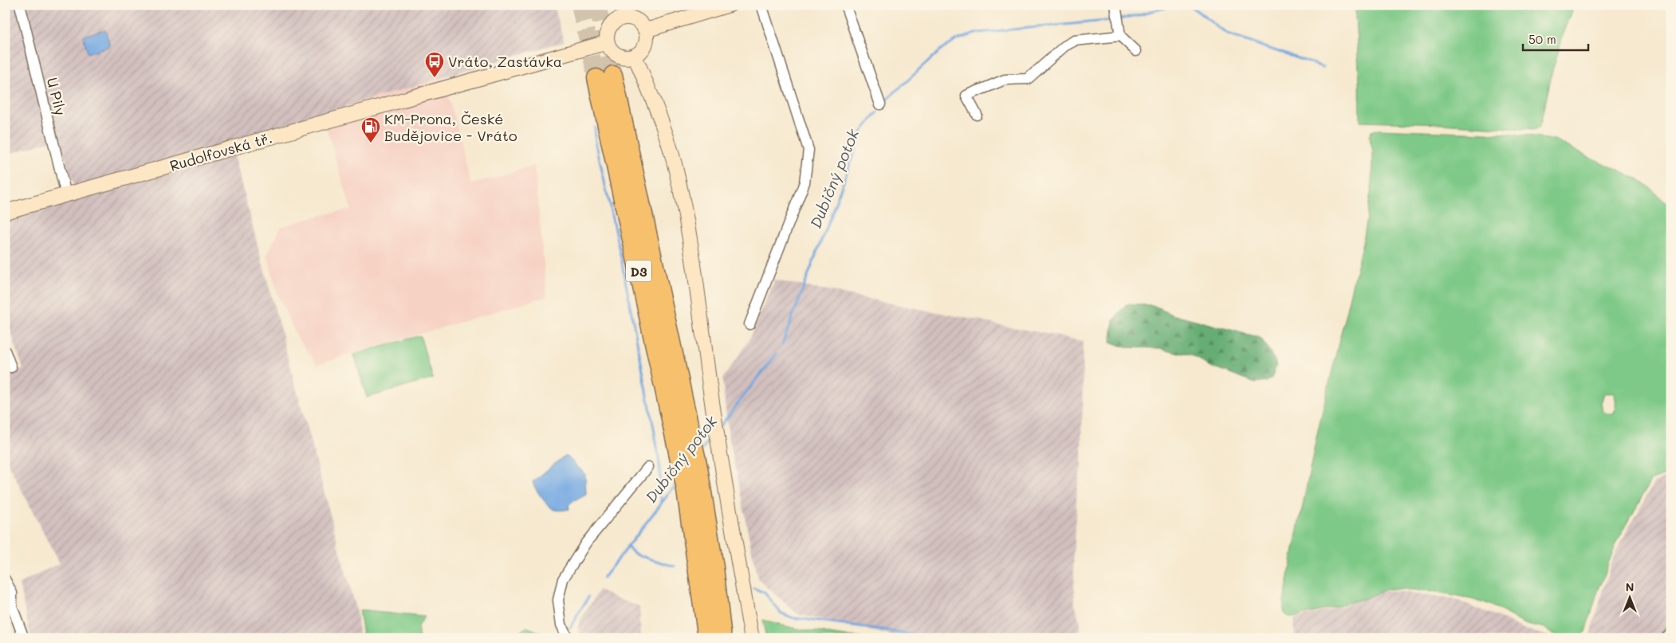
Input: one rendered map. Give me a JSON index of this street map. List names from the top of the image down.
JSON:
{
  "streets": {
    "highway": ["D3"],
    "main road": ["Rudolfovská tř."],
    "street": ["U Pily"]
  },
  "crossings": [
    ["U Pily", "Rudolfovská tř."]
  ],
  "water": ["Dubičný potok"],
  "places": {
    "bus stop": ["Vráto, Zastávka"],
    "fuel station": ["KM-Prona, České Budějovice - Vráto"]
  },
  "scale_bar": "50 m",
  "north": "top"
}
